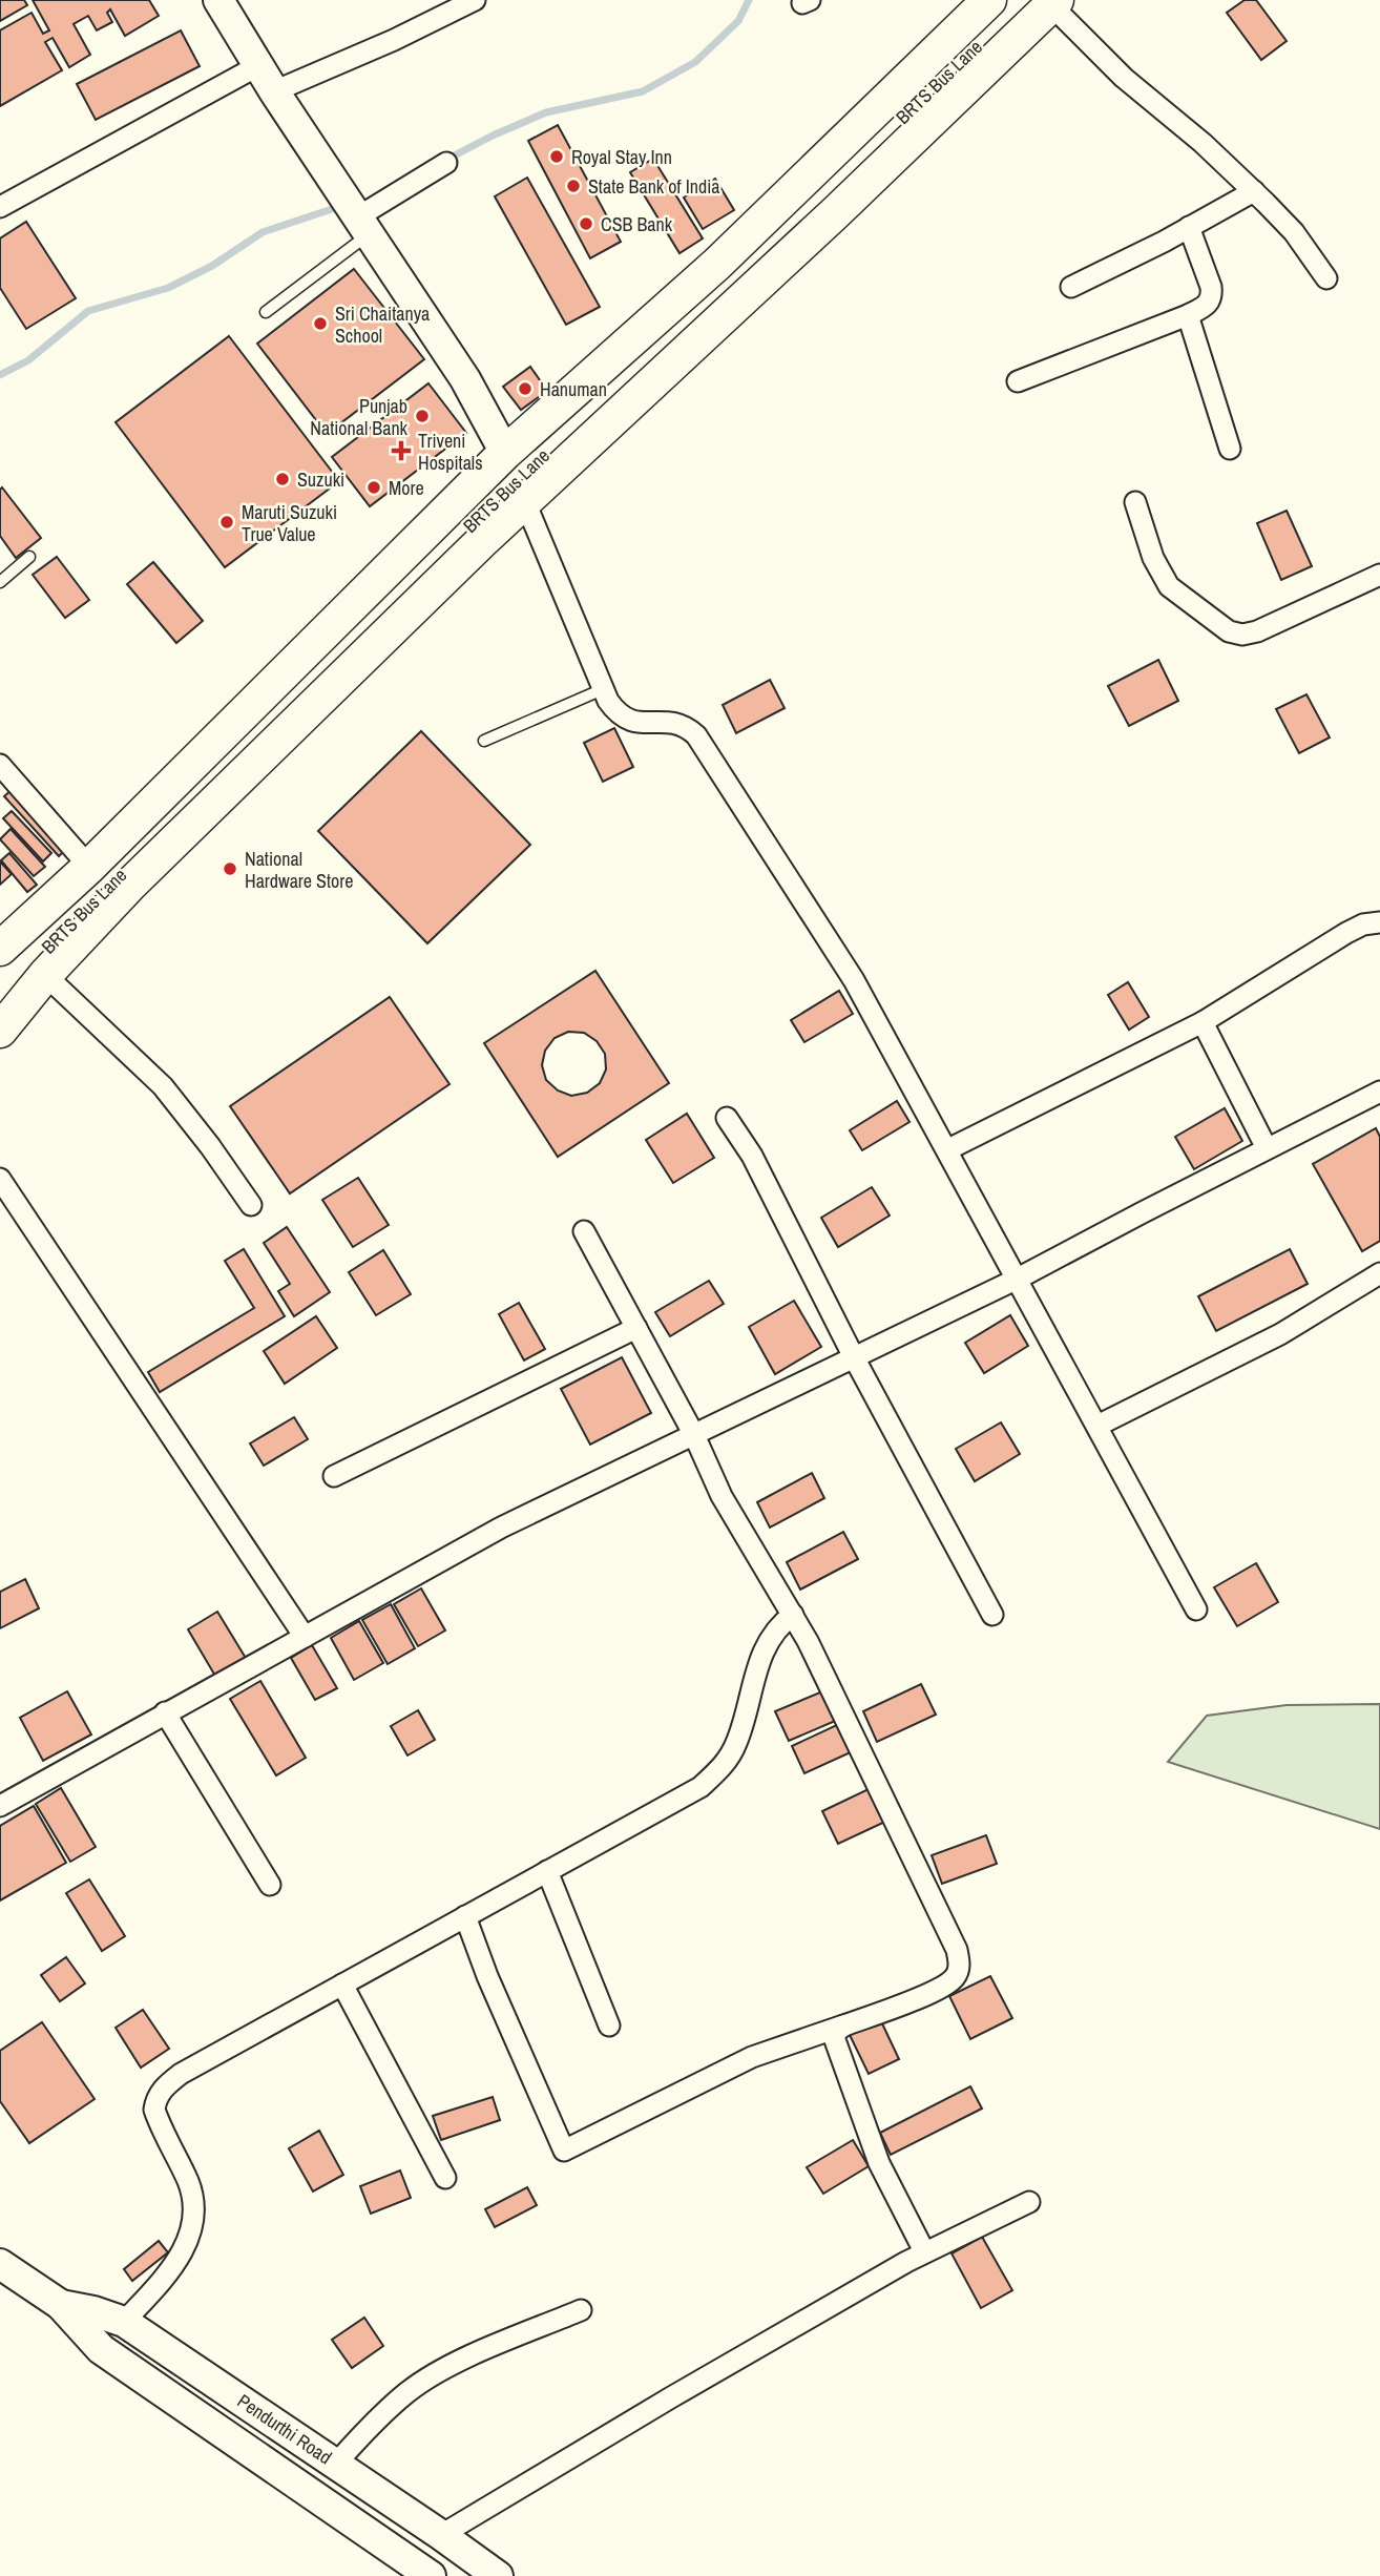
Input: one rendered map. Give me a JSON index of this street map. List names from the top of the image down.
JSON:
{
  "streets": {
    "main road": ["BRTS Bus Lane", "Pendurthi Road"]
  },
  "places": {
    "other": [
      "Royal Stay Inn",
      "State Bank of India",
      "CSB Bank",
      "Sri Chaitanya School",
      "Hanuman",
      "Punjab National Bank",
      "Suzuki",
      "More",
      "Maruti Suzuki True Value",
      "National Hardware Store"
    ],
    "health": ["Triveni Hospitals"]
  }
}
